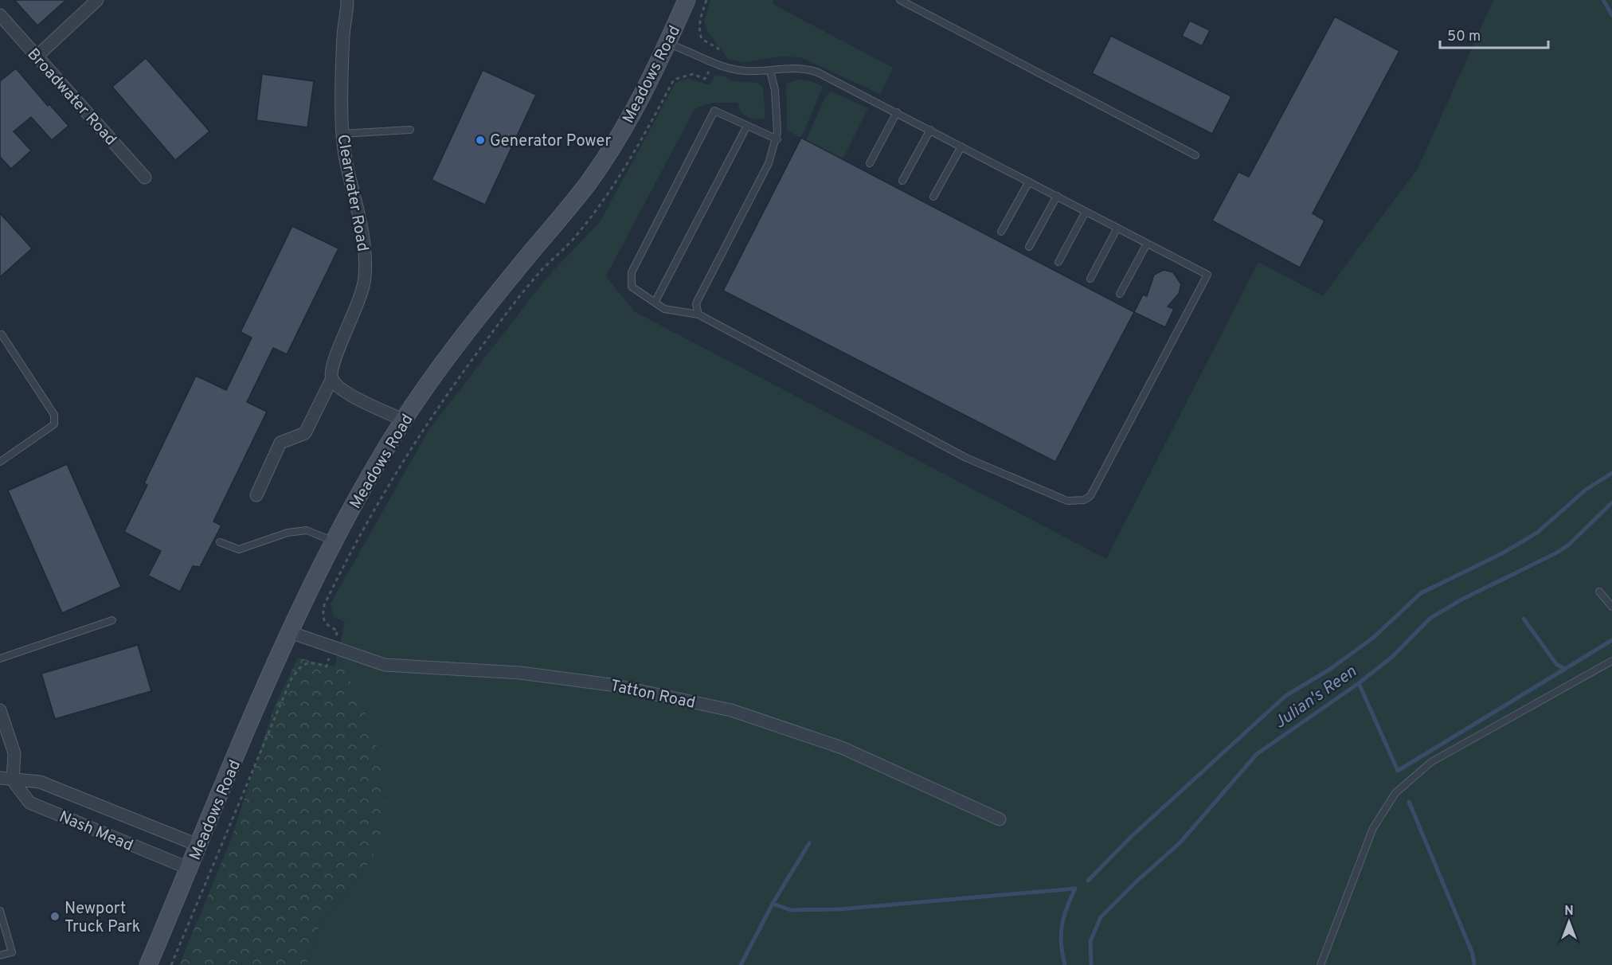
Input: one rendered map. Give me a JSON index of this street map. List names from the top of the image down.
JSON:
{
  "streets": {
    "street": [
      "Meadows Road",
      "Broadwater Road",
      "Clearwater Road",
      "Tatton Road",
      "Nash Mead"
    ]
  },
  "crossings": [
    ["Meadows Road", "Tatton Road"],
    ["Meadows Road", "Nash Mead"]
  ],
  "water": ["Julian's Reen"],
  "places": ["Generator Power", "Newport Truck Park"],
  "scale_bar": "50 m",
  "north": "top"
}
